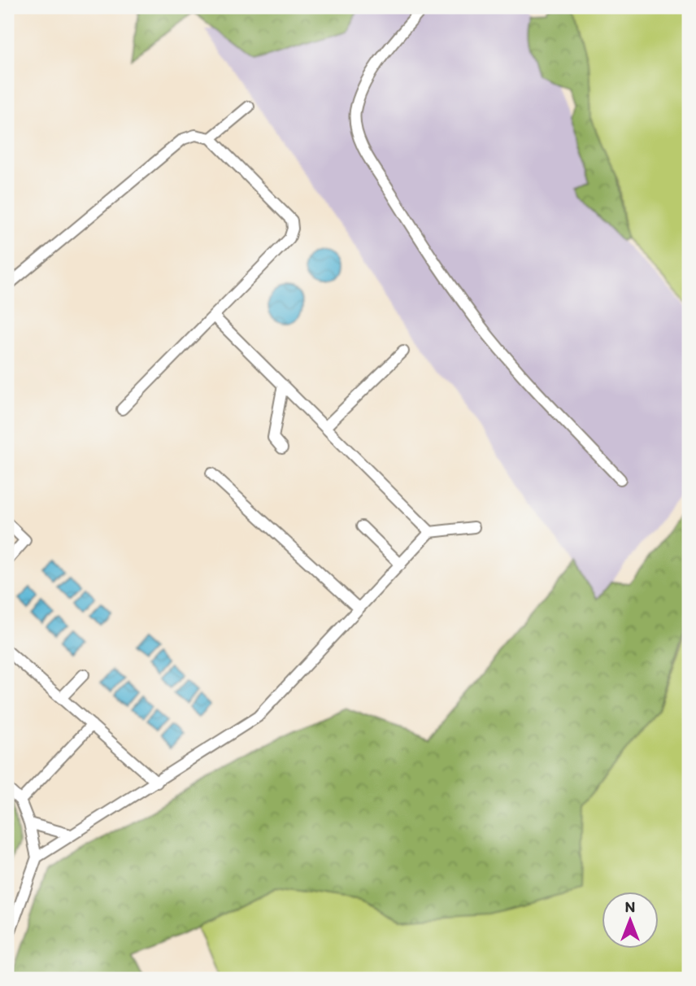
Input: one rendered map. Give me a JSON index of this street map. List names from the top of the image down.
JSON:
{
  "north": "top"
}
